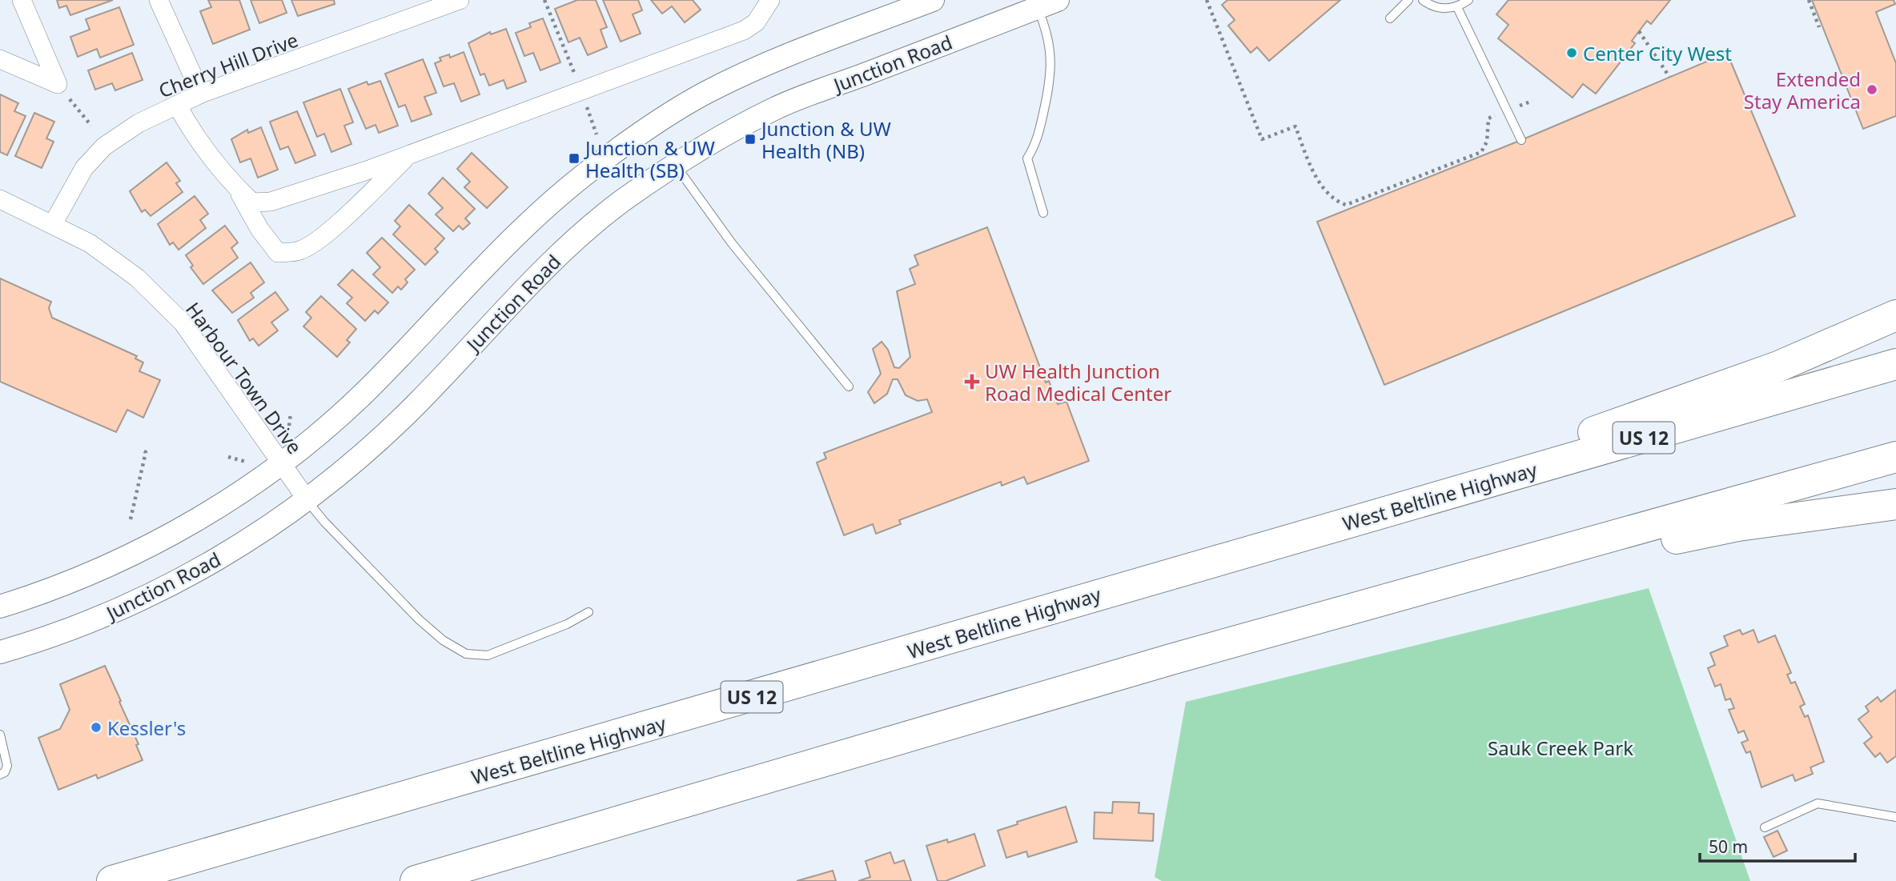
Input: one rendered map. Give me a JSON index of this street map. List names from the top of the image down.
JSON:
{
  "streets": {
    "highway": ["US 12", "West Beltline Highway"],
    "street": ["Junction Road", "Cherry Hill Drive", "Harbour Town Drive"]
  },
  "crossings": [
    ["Junction Road", "Harbour Town Drive"],
    ["Cherry Hill Drive", "Harbour Town Drive"]
  ],
  "parks": ["Sauk Creek Park"],
  "places": {
    "other": ["Center City West", "Extended Stay America", "Kessler's"],
    "transit": ["Junction & UW Health (NB)", "Junction & UW Health (SB)"],
    "health": ["UW Health Junction Road Medical Center"]
  },
  "scale_bar": "50 m"
}
